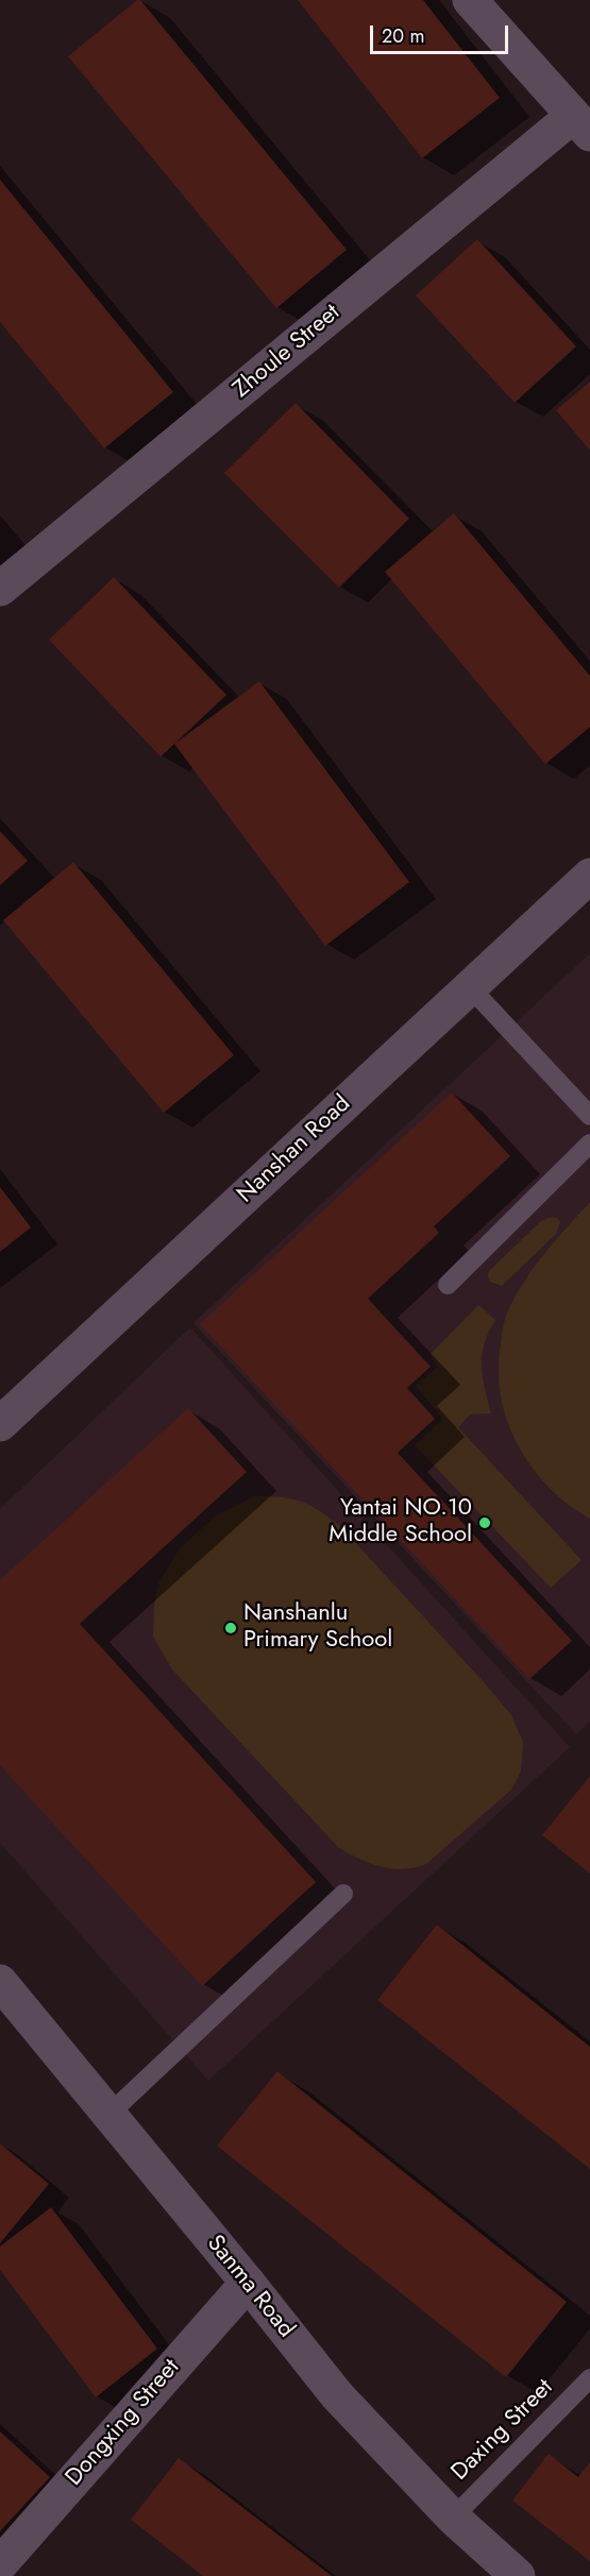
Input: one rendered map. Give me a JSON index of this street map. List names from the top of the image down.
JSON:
{
  "streets": {
    "street": [
      "Zhoule Street",
      "Nanshan Road",
      "Sanma Road",
      "Dongxing Street"
    ],
    "lane": ["Daxing Street"]
  },
  "crossings": [
    ["Sanma Road", "Dongxing Street"],
    ["Sanma Road", "Daxing Street"]
  ],
  "places": ["Yantai NO.10 Middle School", "Nanshanlu Primary School"],
  "scale_bar": "20 m"
}
